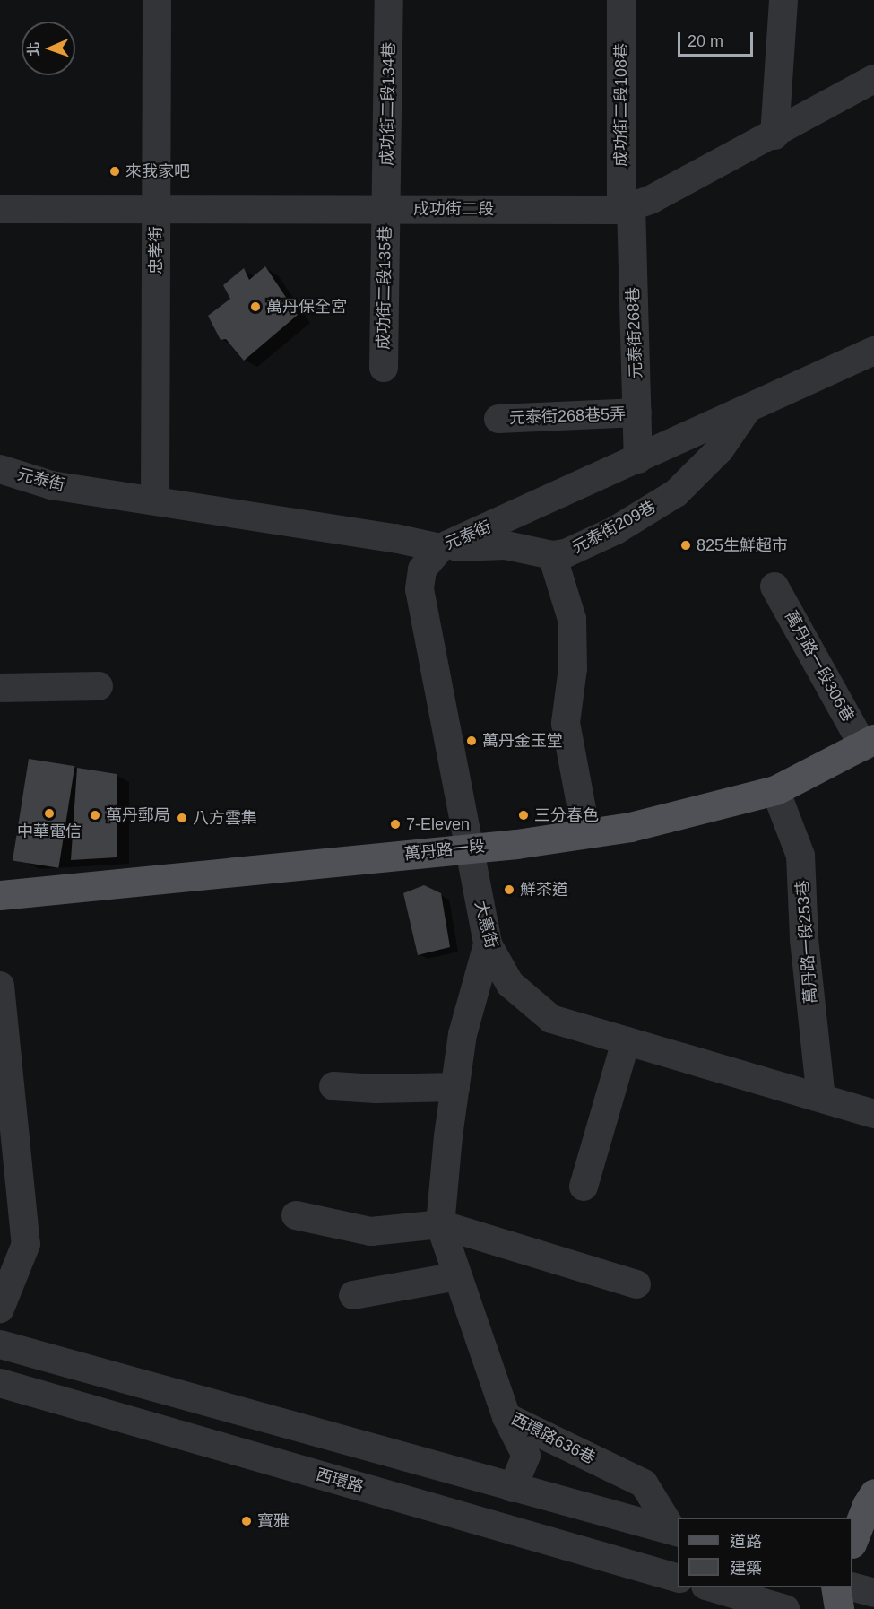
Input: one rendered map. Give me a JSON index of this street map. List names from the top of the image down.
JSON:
{
  "streets": {
    "main road": ["萬丹路一段"],
    "street": [
      "成功街二段134巷",
      "成功街二段108巷",
      "成功街二段",
      "忠孝街",
      "成功街二段135巷",
      "元泰街268巷",
      "元泰街268巷5弄",
      "元泰街",
      "元泰街209巷",
      "萬丹路一段306巷",
      "大憲街",
      "萬丹路一段253巷",
      "西環路636巷",
      "西環路"
    ]
  },
  "crossings": [
    ["成功街二段134巷", "成功街二段"],
    ["成功街二段134巷", "成功街二段135巷"],
    ["成功街二段108巷", "成功街二段"],
    ["成功街二段108巷", "元泰街268巷"],
    ["成功街二段", "忠孝街"],
    ["成功街二段", "成功街二段135巷"],
    ["成功街二段", "元泰街268巷"],
    ["忠孝街", "元泰街"],
    ["元泰街268巷", "元泰街268巷5弄"],
    ["元泰街268巷", "元泰街"],
    ["元泰街", "元泰街209巷"],
    ["元泰街", "大憲街"],
    ["元泰街209巷", "大憲街"],
    ["萬丹路一段306巷", "萬丹路一段"],
    ["萬丹路一段", "大憲街"],
    ["萬丹路一段", "萬丹路一段253巷"],
    ["大憲街", "萬丹路一段253巷"],
    ["大憲街", "西環路636巷"]
  ],
  "places": [
    "來我家吧",
    "萬丹保全宮",
    "825生鮮超市",
    "萬丹金玉堂",
    "中華電信",
    "萬丹郵局",
    "三分春色",
    "八方雲集",
    "7-Eleven",
    "鮮茶道",
    "寶雅"
  ],
  "legend": ["道路", "建築"],
  "scale_bar": "20 m",
  "north": "left"
}
